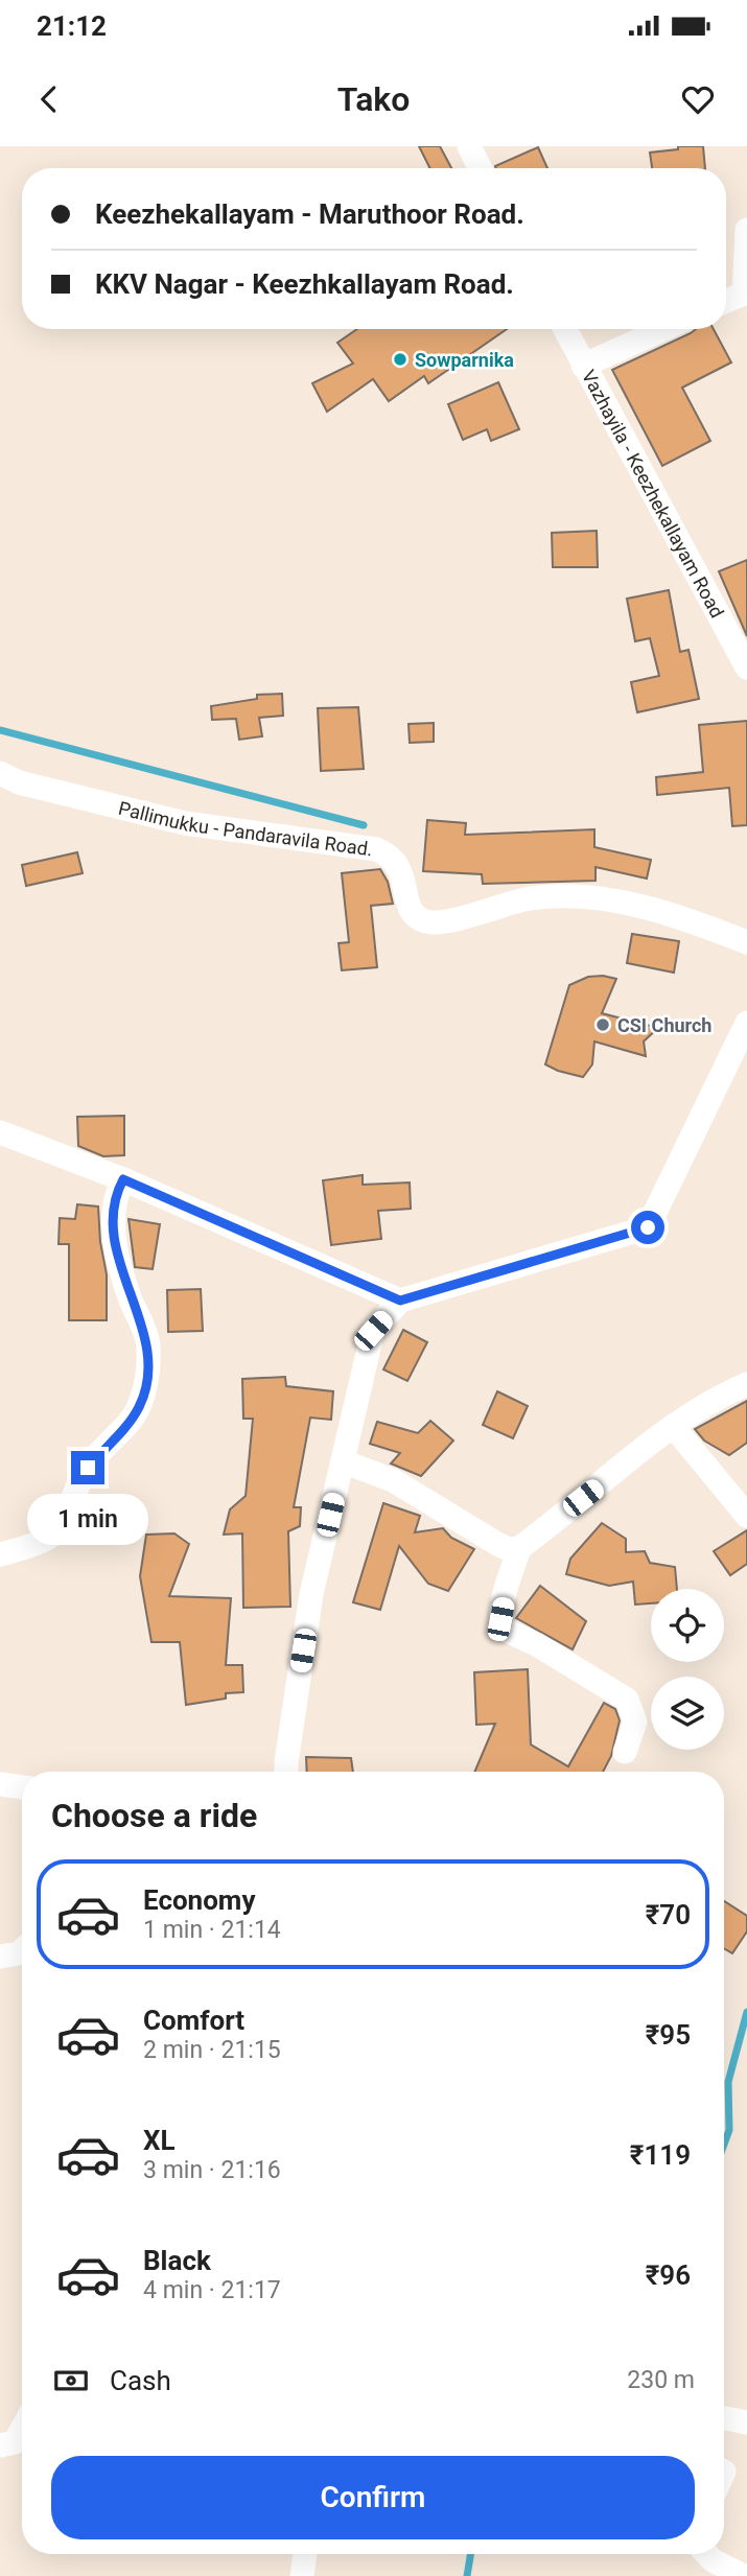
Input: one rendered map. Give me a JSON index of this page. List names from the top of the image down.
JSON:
{
  "streets": {
    "street": ["Vazhayila - Keezhekallayam Road", "Pallimukku - Pandaravila Road."]
  },
  "places": ["Sowparnika", "CSI Church"],
  "page": {
    "status": "21:12",
    "header": "Tako",
    "banner": ["Keezhekallayam - Maruthoor Road.", "KKV Nagar - Keezhkallayam Road."],
    "bubble": "1 min",
    "heading": "Choose a ride",
    "list": [
      {
        "name": "Economy",
        "note": "1 min · 21:14",
        "value": "₹70"
      },
      {
        "name": "Comfort",
        "note": "2 min · 21:15",
        "value": "₹95"
      },
      {
        "name": "XL",
        "note": "3 min · 21:16",
        "value": "₹119"
      },
      {
        "name": "Black",
        "note": "4 min · 21:17",
        "value": "₹96"
      }
    ],
    "pay": ["Cash", "230 m"],
    "buttons": "Confirm"
  }
}
